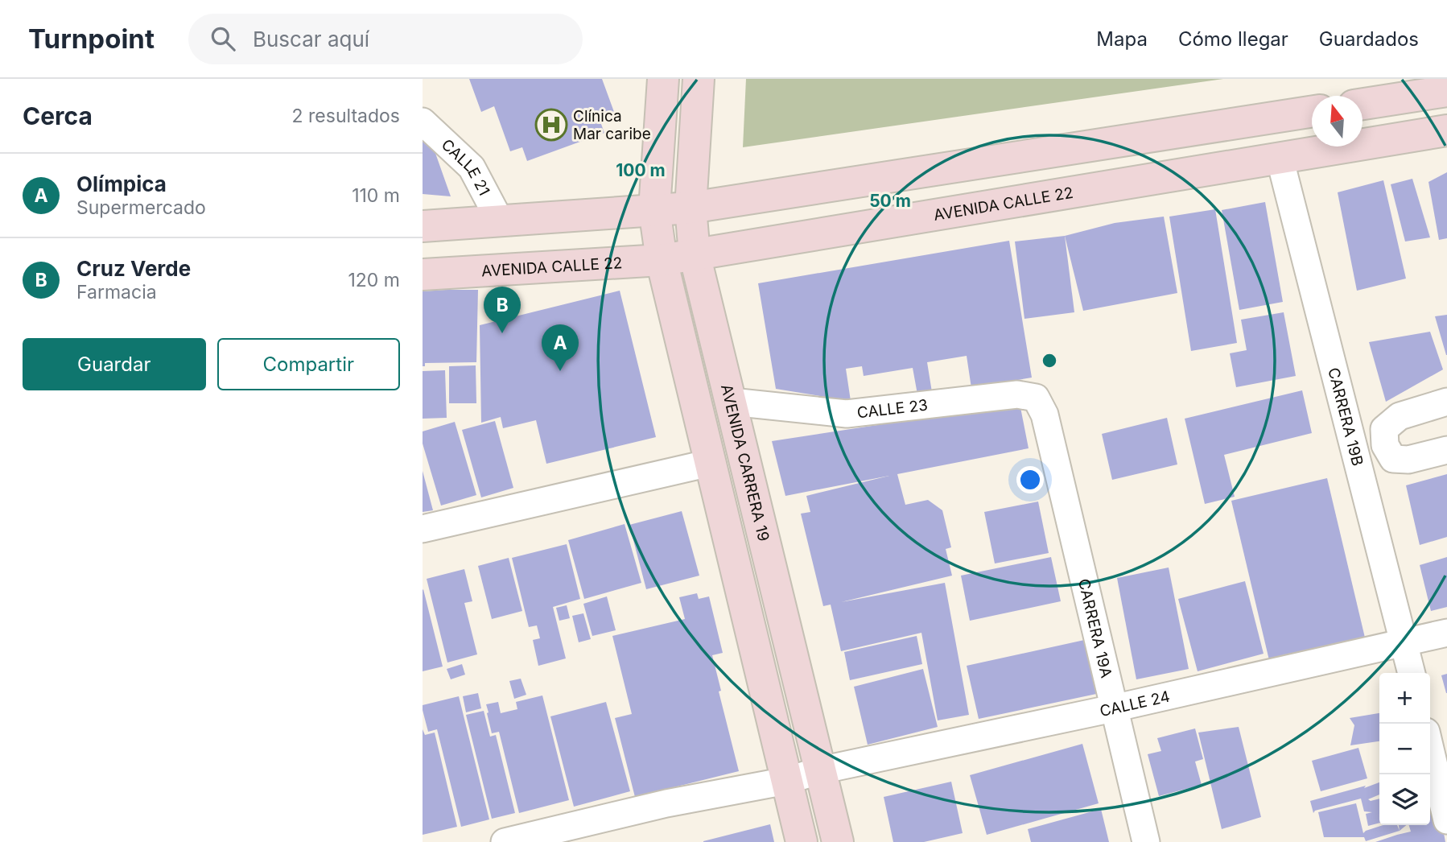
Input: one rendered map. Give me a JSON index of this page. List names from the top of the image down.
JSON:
{
  "streets": {
    "street": [
      "CALLE 21",
      "AVENIDA CALLE 22",
      "CALLE 23",
      "CARRERA 19B",
      "AVENIDA CARRERA 19",
      "CARRERA 19A",
      "CALLE 24"
    ]
  },
  "crossings": [
    ["AVENIDA CALLE 22", "CARRERA 19B"],
    ["AVENIDA CALLE 22", "AVENIDA CARRERA 19"],
    ["CALLE 23", "AVENIDA CARRERA 19"],
    ["CALLE 23", "CARRERA 19A"],
    ["CARRERA 19B", "CALLE 24"],
    ["AVENIDA CARRERA 19", "CALLE 24"],
    ["CARRERA 19A", "CALLE 24"]
  ],
  "places": {
    "hospital": ["Clínica Mar caribe"]
  },
  "north": "top",
  "page": {
    "header": "Turnpoint",
    "search": "Buscar aquí",
    "nav": ["Mapa", "Cómo llegar", "Guardados"],
    "heading": ["Cerca", "2 resultados"],
    "list": [
      {
        "mark": "A",
        "name": "Olímpica",
        "note": "Supermercado",
        "value": "110 m"
      },
      {
        "mark": "B",
        "name": "Cruz Verde",
        "note": "Farmacia",
        "value": "120 m"
      }
    ],
    "pins": ["B", "A"],
    "buttons": ["Guardar", "Compartir"],
    "map_buttons": ["+", "−"]
  },
  "rings": ["100 m", "50 m"]
}
